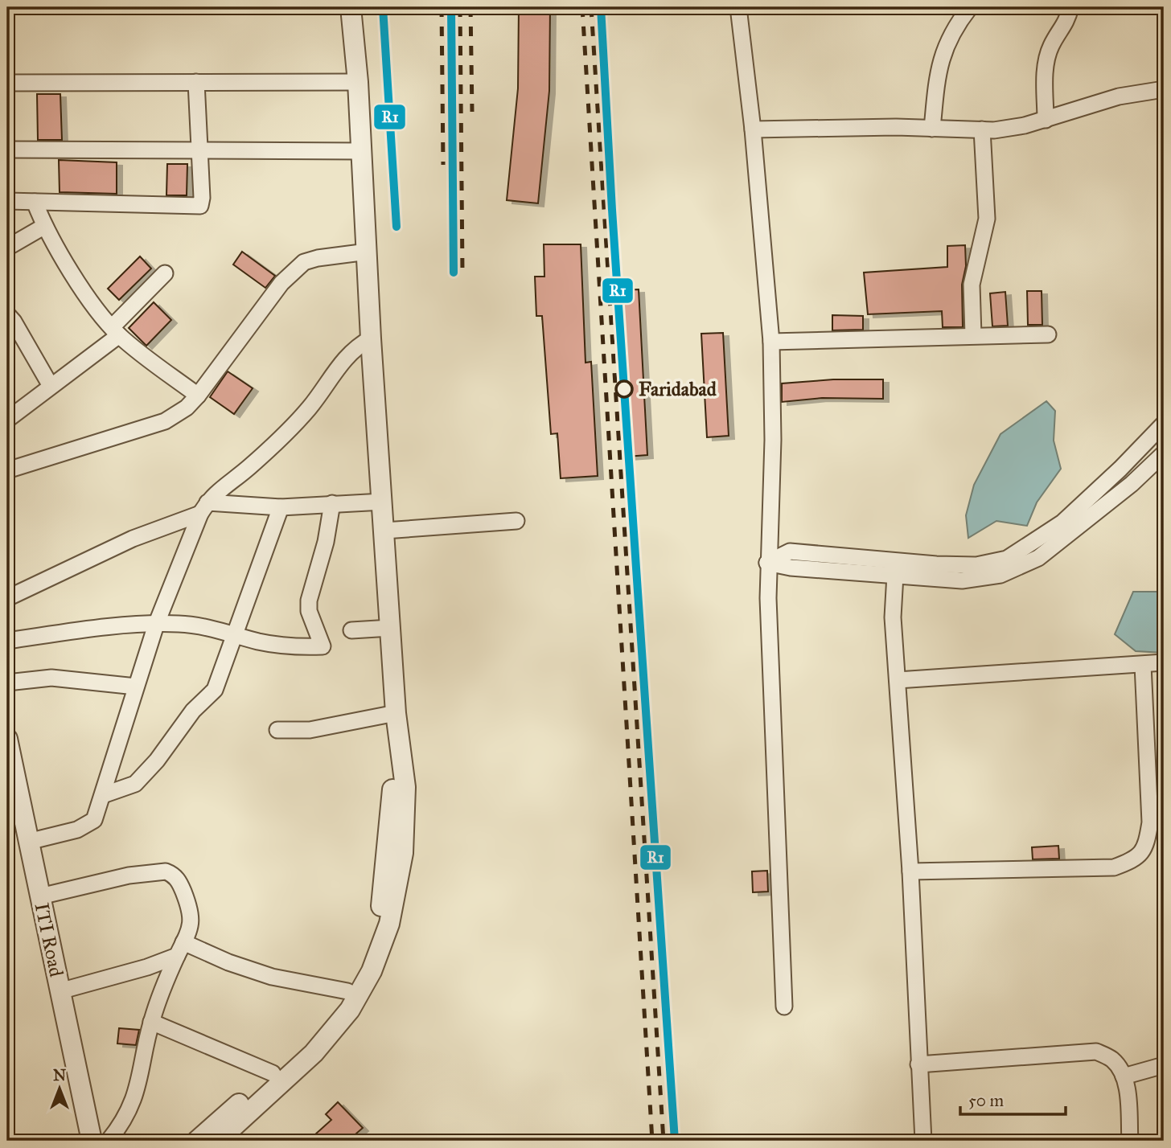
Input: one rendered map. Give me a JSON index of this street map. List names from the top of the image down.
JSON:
{
  "streets": {
    "street": ["ITI Road"]
  },
  "places": ["Faridabad"],
  "lines": ["transit line R1"],
  "scale_bar": "50 m",
  "north": "top"
}
